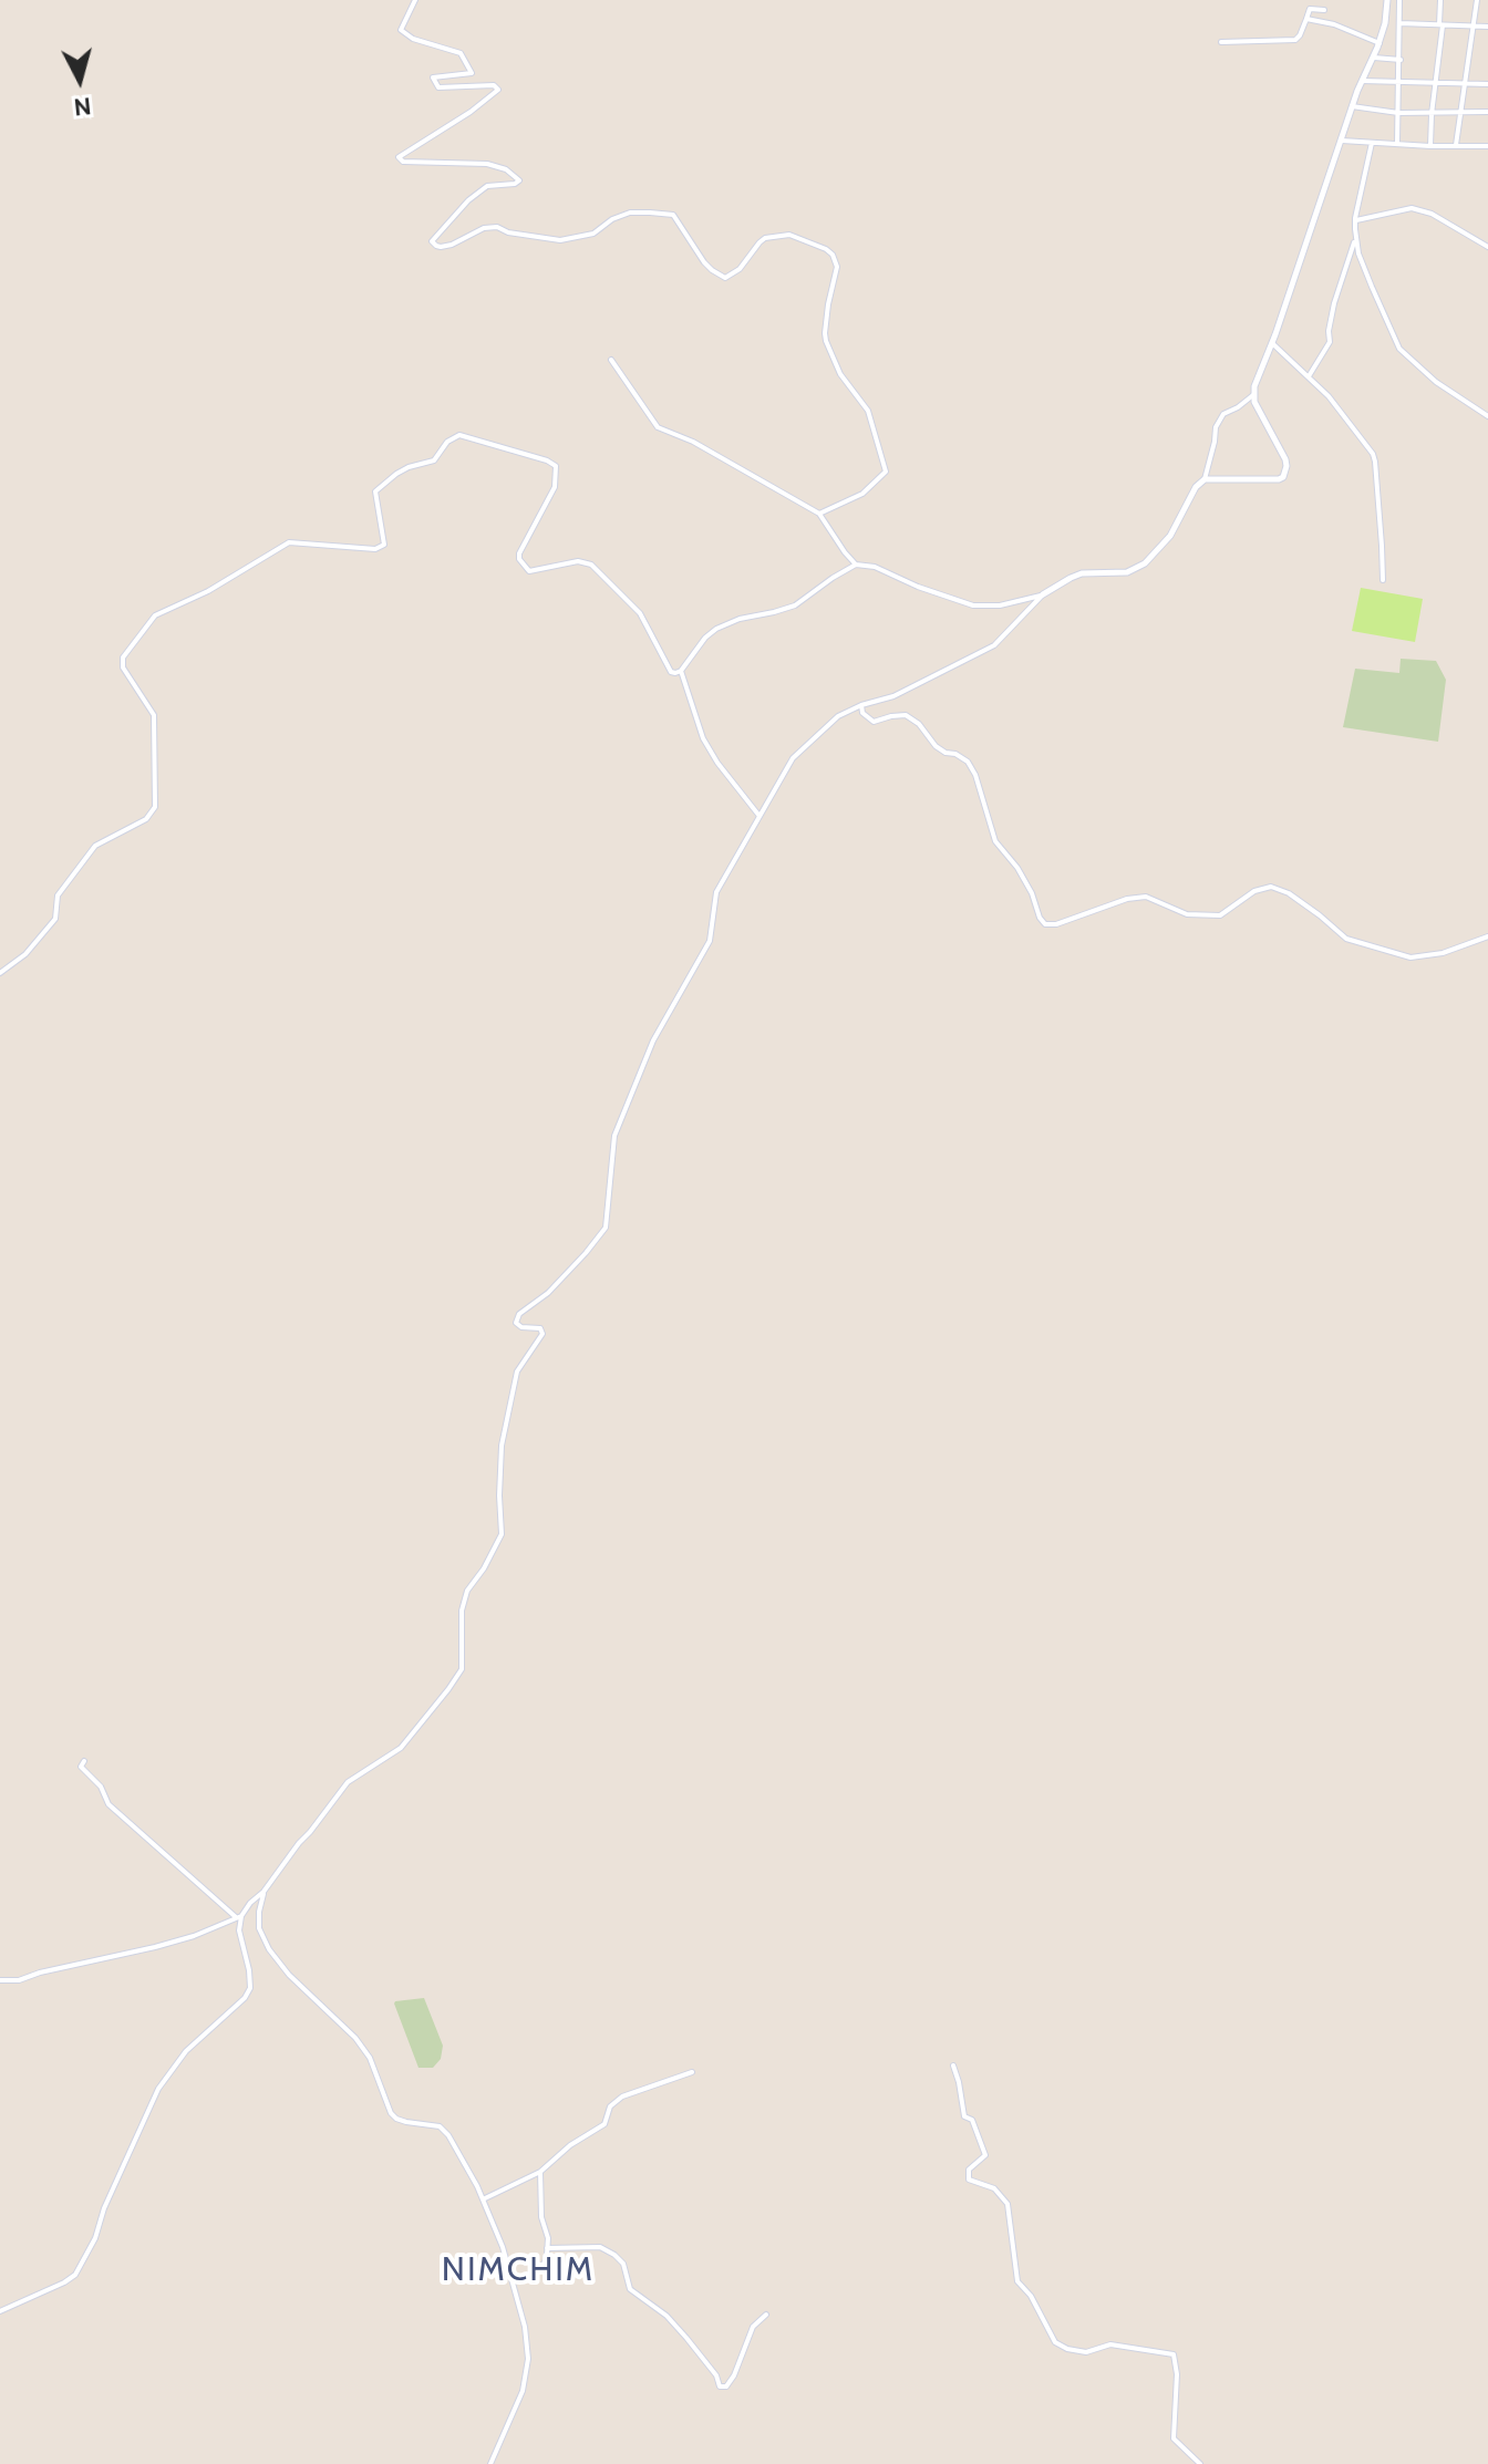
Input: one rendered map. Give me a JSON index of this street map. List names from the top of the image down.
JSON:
{
  "districts": ["NIMCHIM"],
  "north": "bottom"
}
